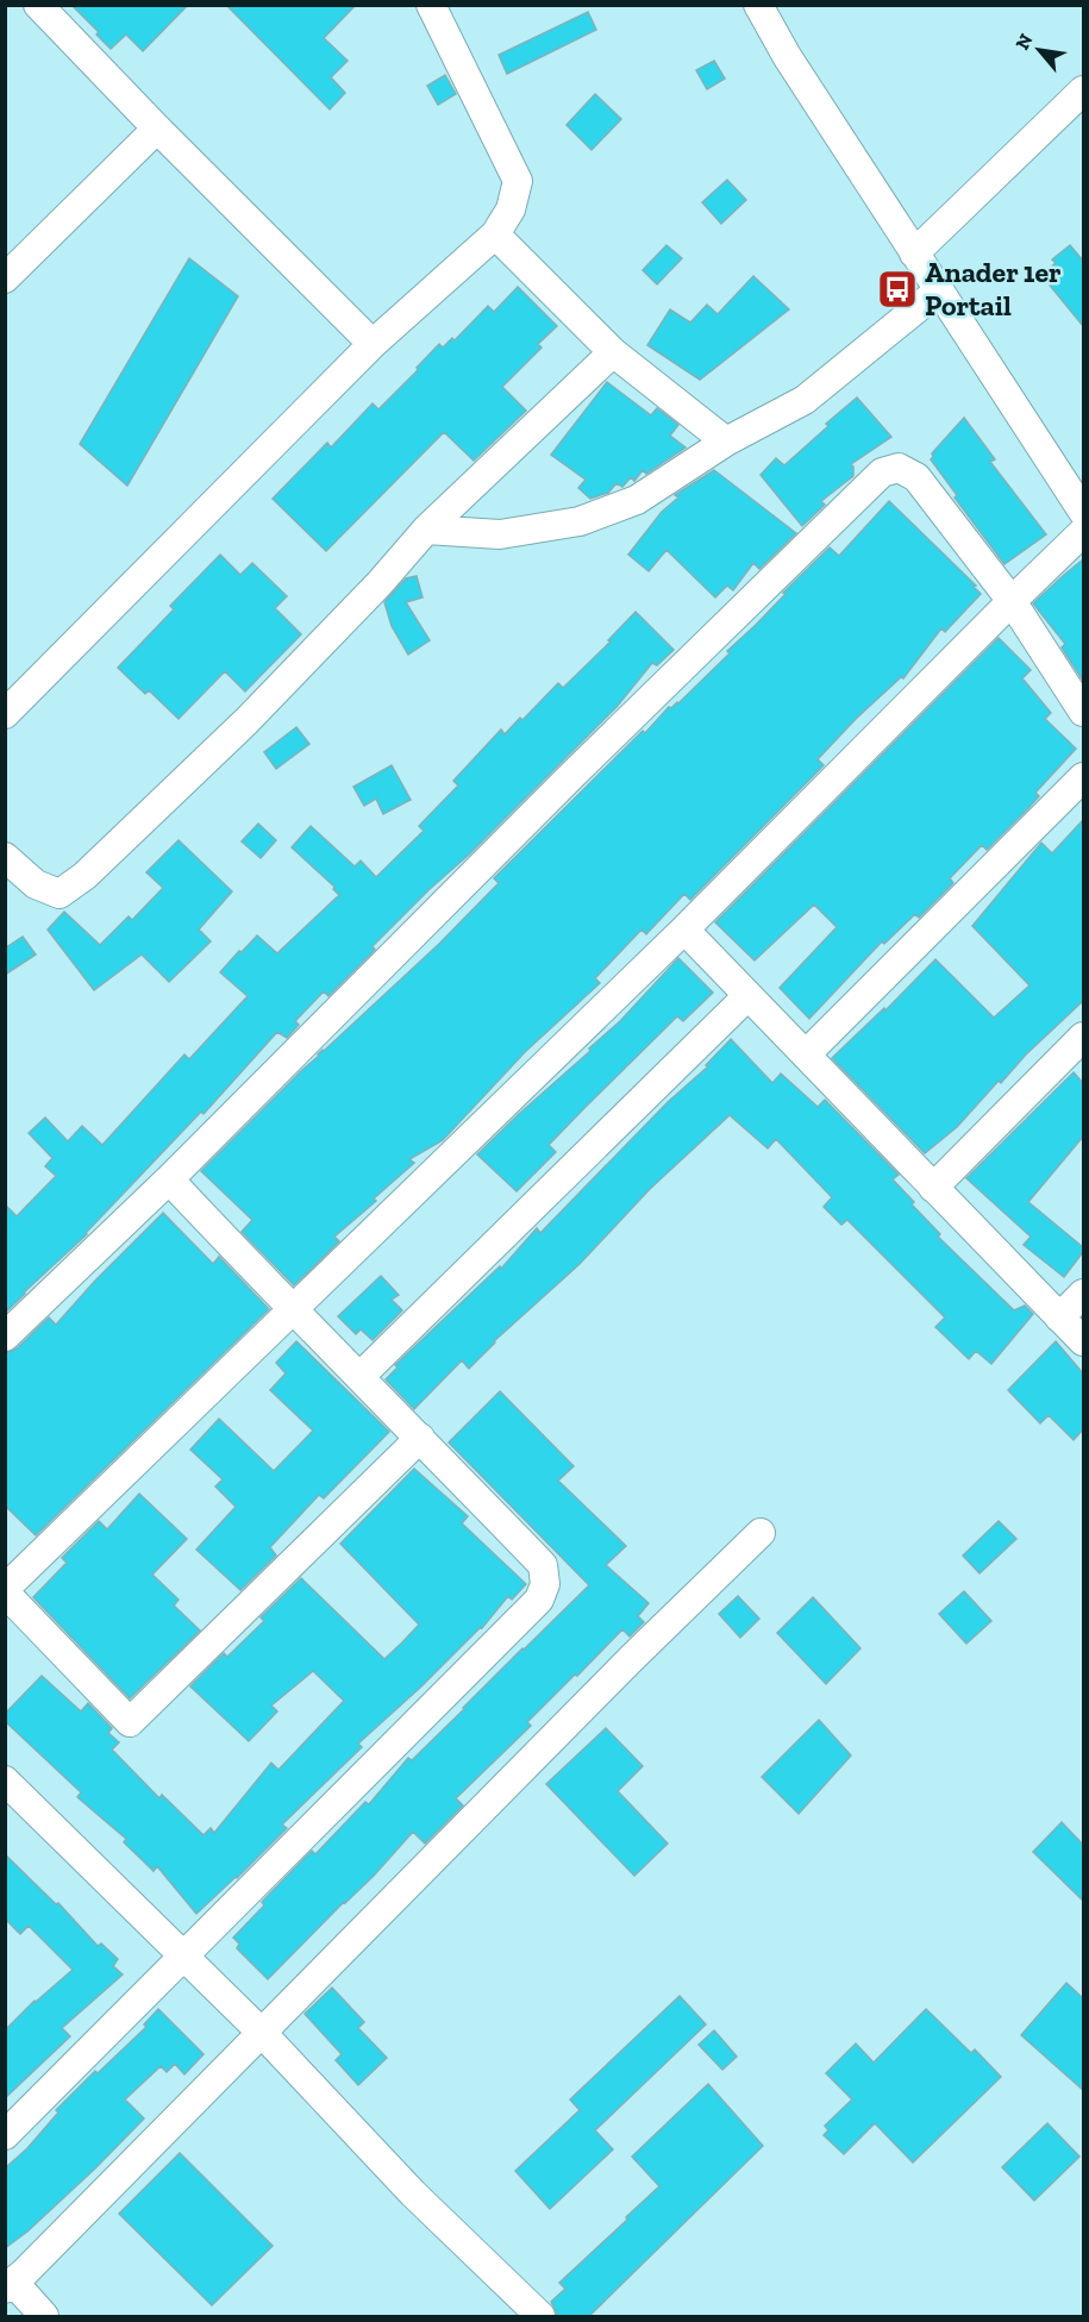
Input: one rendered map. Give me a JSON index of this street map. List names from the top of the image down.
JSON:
{
  "places": {
    "bus stop": ["Anader 1er Portail"]
  },
  "north": "top left"
}
